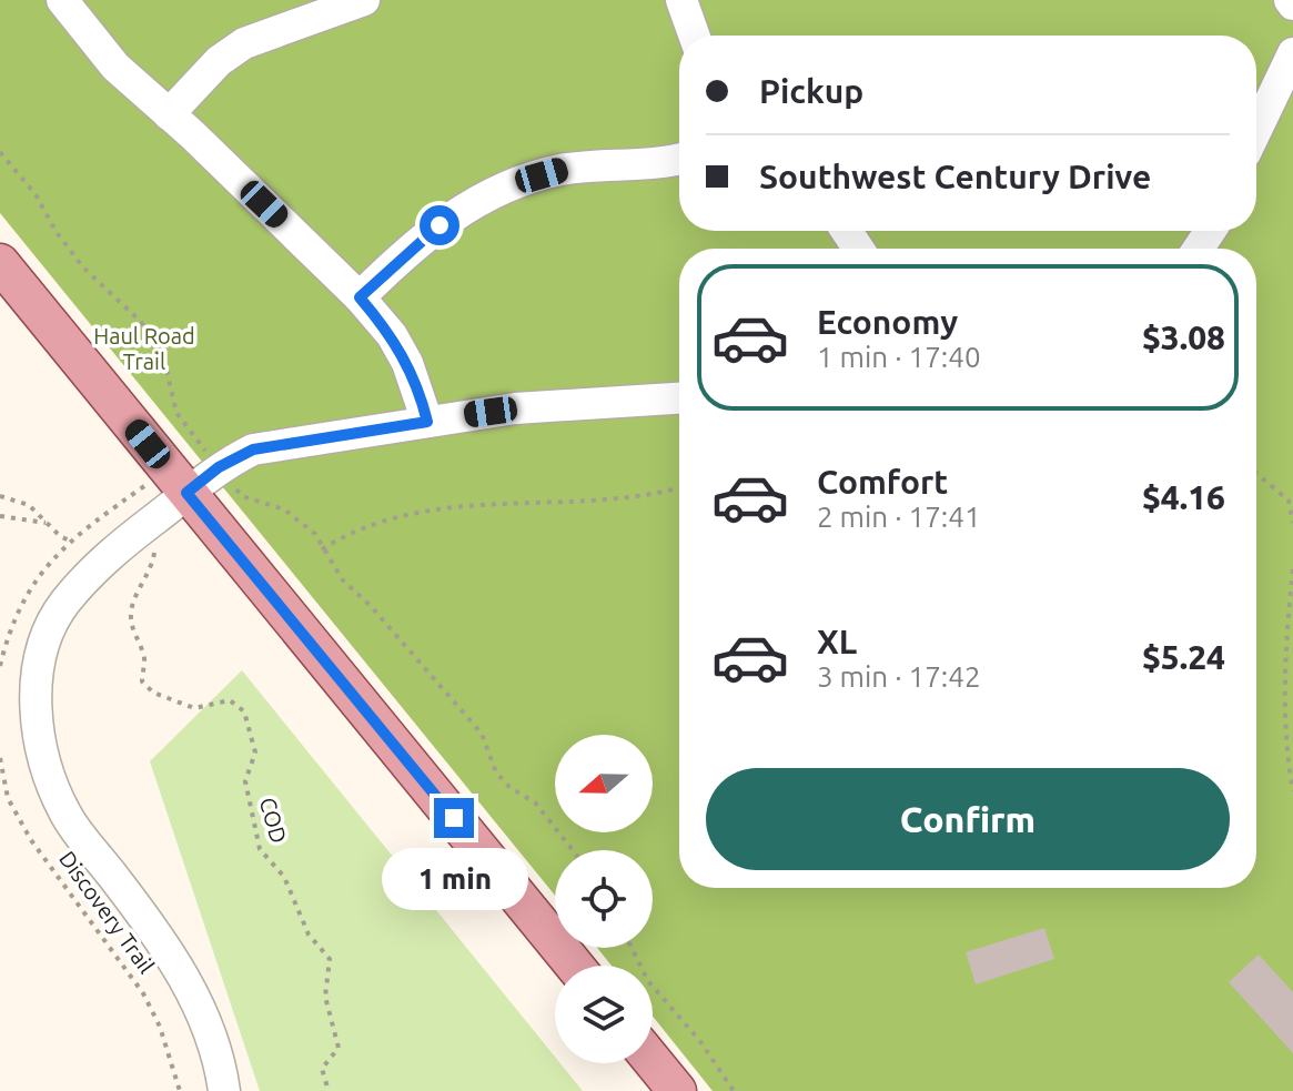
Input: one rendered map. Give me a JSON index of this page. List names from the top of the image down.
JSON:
{
  "streets": {
    "path": ["COD", "Discovery Trail"]
  },
  "parks": ["Haul Road Trail"],
  "north": "left",
  "page": {
    "banner": ["Pickup", "Southwest Century Drive"],
    "list": [
      {
        "name": "Economy",
        "note": "1 min · 17:40",
        "value": "$3.08"
      },
      {
        "name": "Comfort",
        "note": "2 min · 17:41",
        "value": "$4.16"
      },
      {
        "name": "XL",
        "note": "3 min · 17:42",
        "value": "$5.24"
      }
    ],
    "buttons": "Confirm",
    "bubble": "1 min"
  }
}
